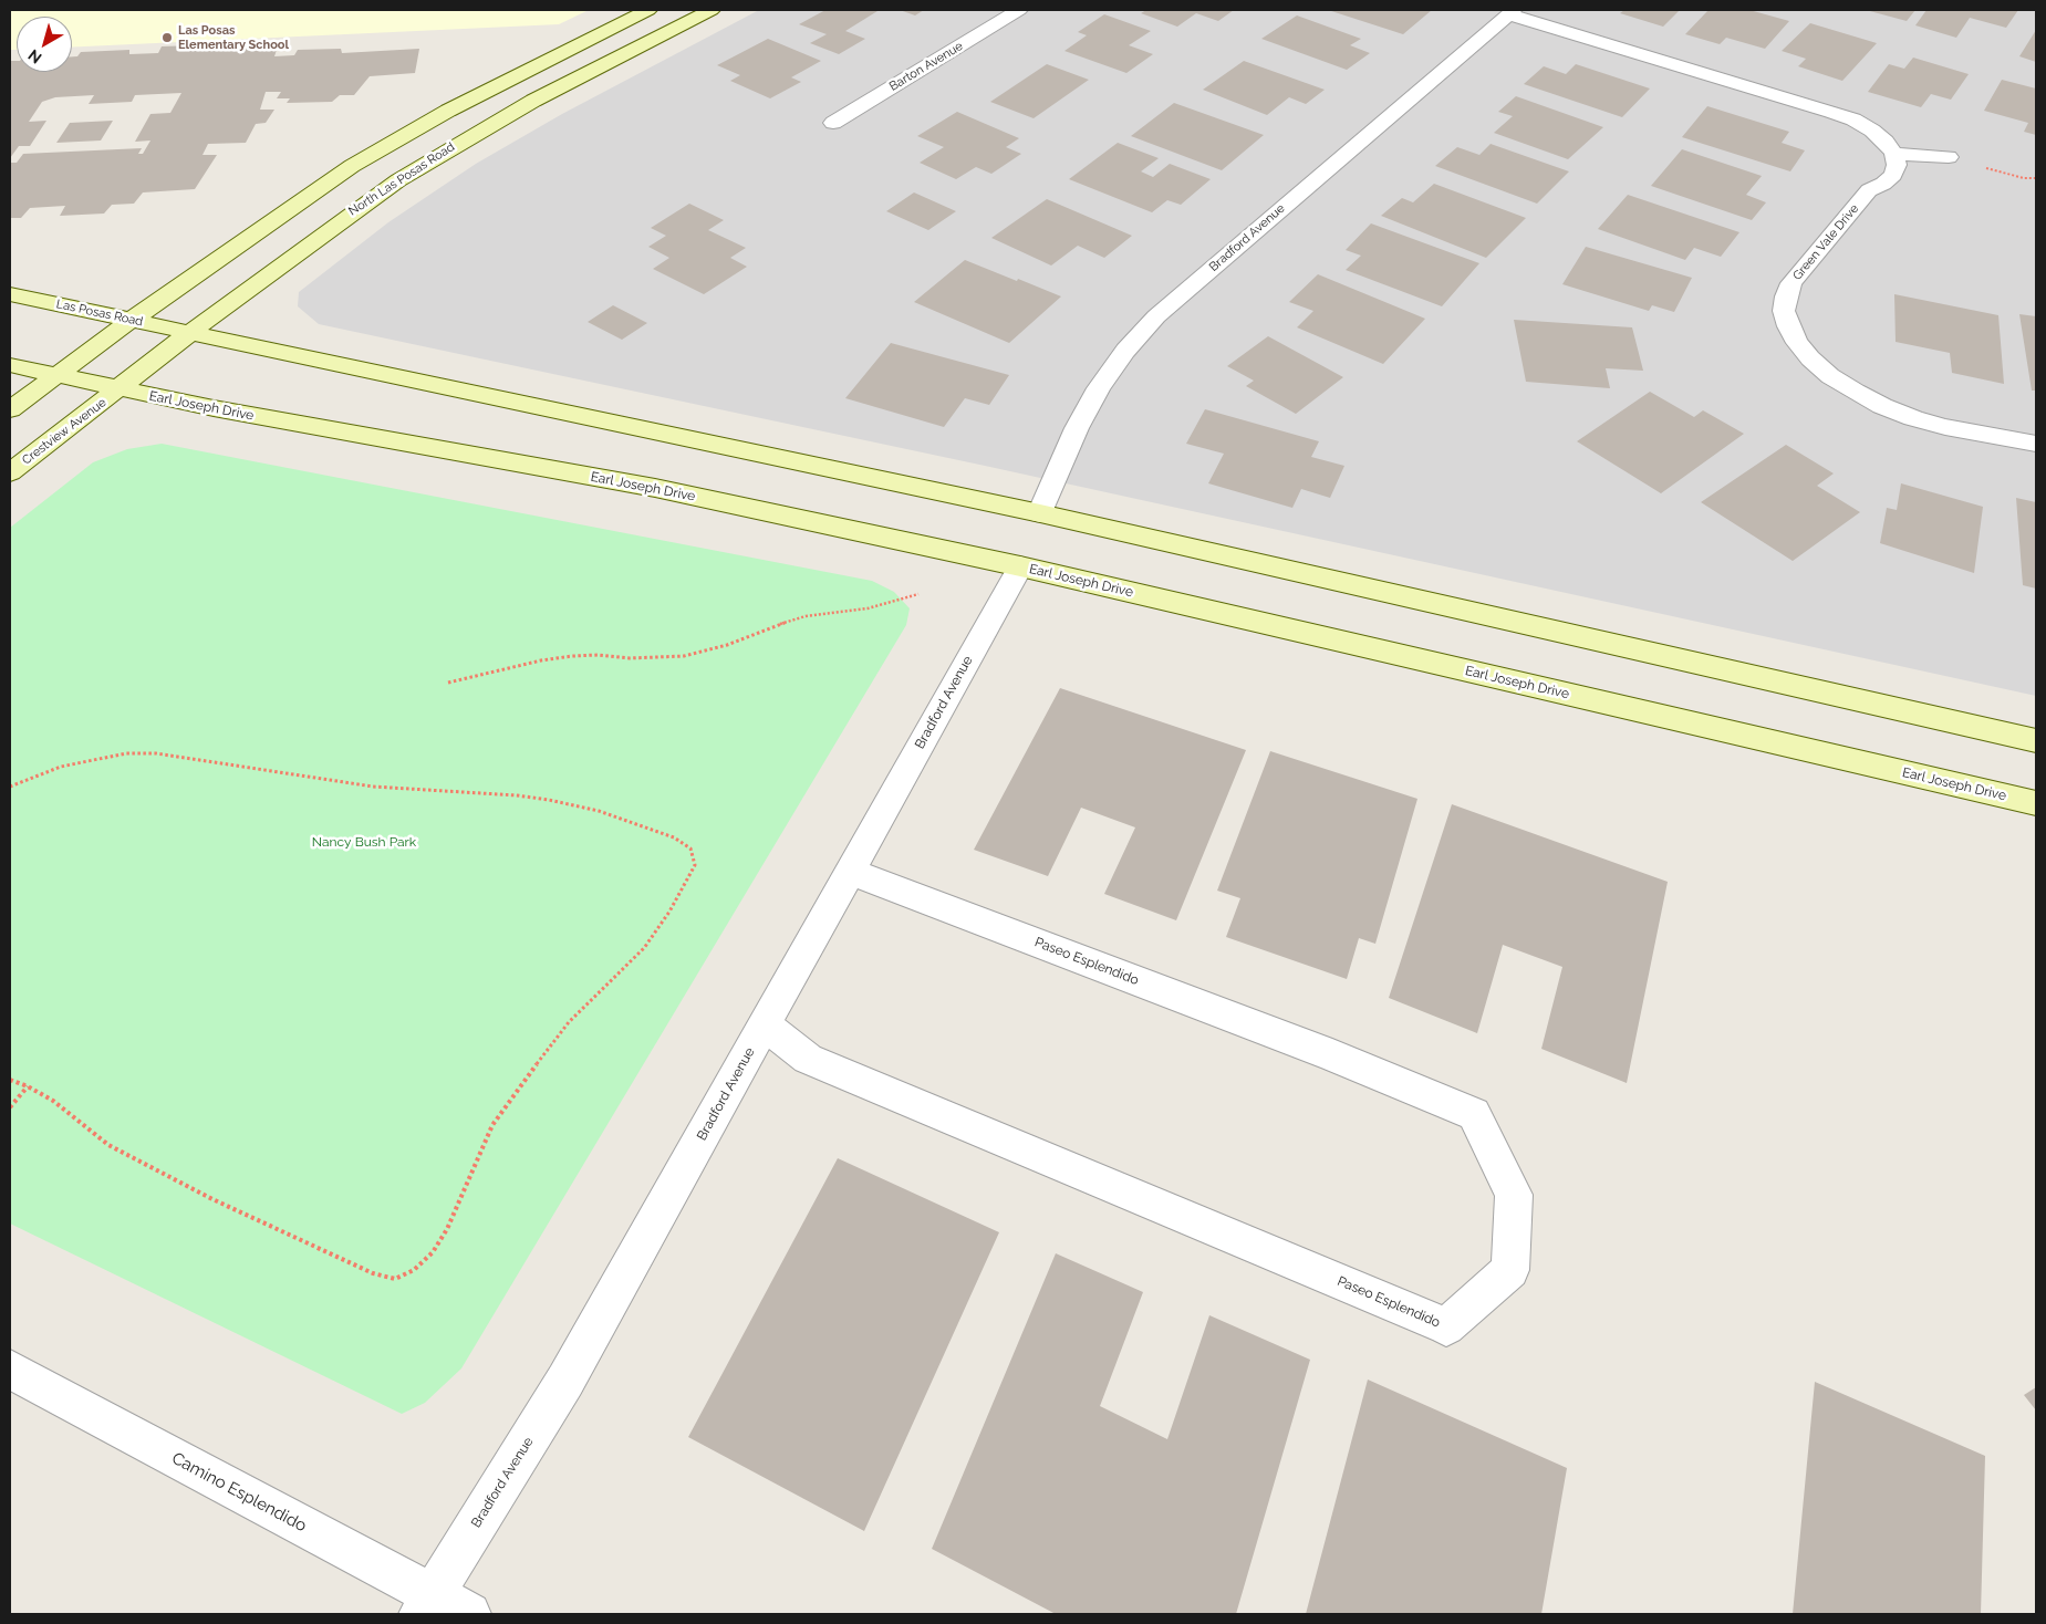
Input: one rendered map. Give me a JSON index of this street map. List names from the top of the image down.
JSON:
{
  "streets": {
    "main road": [
      "North Las Posas Road",
      "Las Posas Road",
      "Earl Joseph Drive",
      "Crestview Avenue"
    ],
    "street": [
      "Barton Avenue",
      "Bradford Avenue",
      "Green Vale Drive",
      "Paseo Esplendido",
      "Camino Esplendido"
    ]
  },
  "crossings": [
    ["North Las Posas Road", "Las Posas Road"],
    ["North Las Posas Road", "Earl Joseph Drive"],
    ["North Las Posas Road", "Crestview Avenue"],
    ["Bradford Avenue", "Earl Joseph Drive"],
    ["Bradford Avenue", "Paseo Esplendido"],
    ["Bradford Avenue", "Camino Esplendido"],
    ["Earl Joseph Drive", "Crestview Avenue"]
  ],
  "parks": ["Nancy Bush Park"],
  "places": ["Las Posas Elementary School"],
  "north": "bottom left"
}
